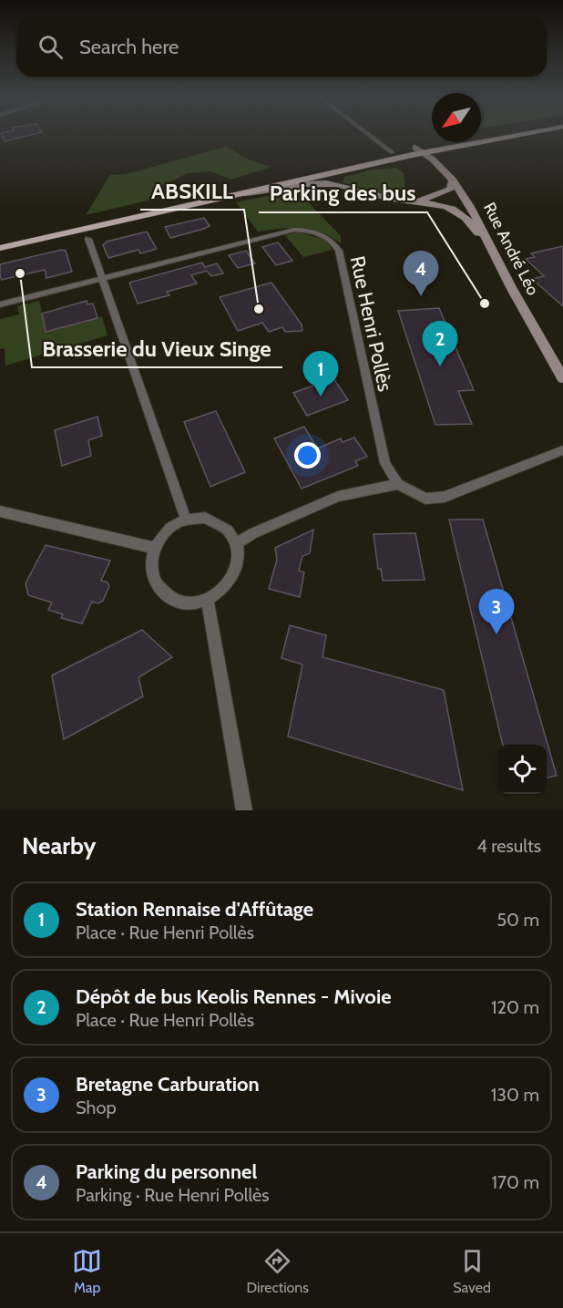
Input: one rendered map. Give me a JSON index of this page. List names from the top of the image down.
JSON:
{
  "streets": {
    "street": ["Rue André Léo", "Rue Henri Pollès"]
  },
  "places": ["Brasserie du Vieux Singe", "Parking des bus", "ABSKILL"],
  "north": "bottom left",
  "page": {
    "search": "Search here",
    "pins": [
      "4",
      "2",
      "1",
      "3"
    ],
    "heading": ["Nearby", "4 results"],
    "list": [
      {
        "mark": "1",
        "name": "Station Rennaise d'Affûtage",
        "note": "Place · Rue Henri Pollès",
        "value": "50 m"
      },
      {
        "mark": "2",
        "name": "Dépôt de bus Keolis Rennes - Mivoie",
        "note": "Place · Rue Henri Pollès",
        "value": "120 m"
      },
      {
        "mark": "3",
        "name": "Bretagne Carburation",
        "note": "Shop",
        "value": "130 m"
      },
      {
        "mark": "4",
        "name": "Parking du personnel",
        "note": "Parking · Rue Henri Pollès",
        "value": "170 m"
      }
    ],
    "nav": ["Map", "Directions", "Saved"]
  }
}
